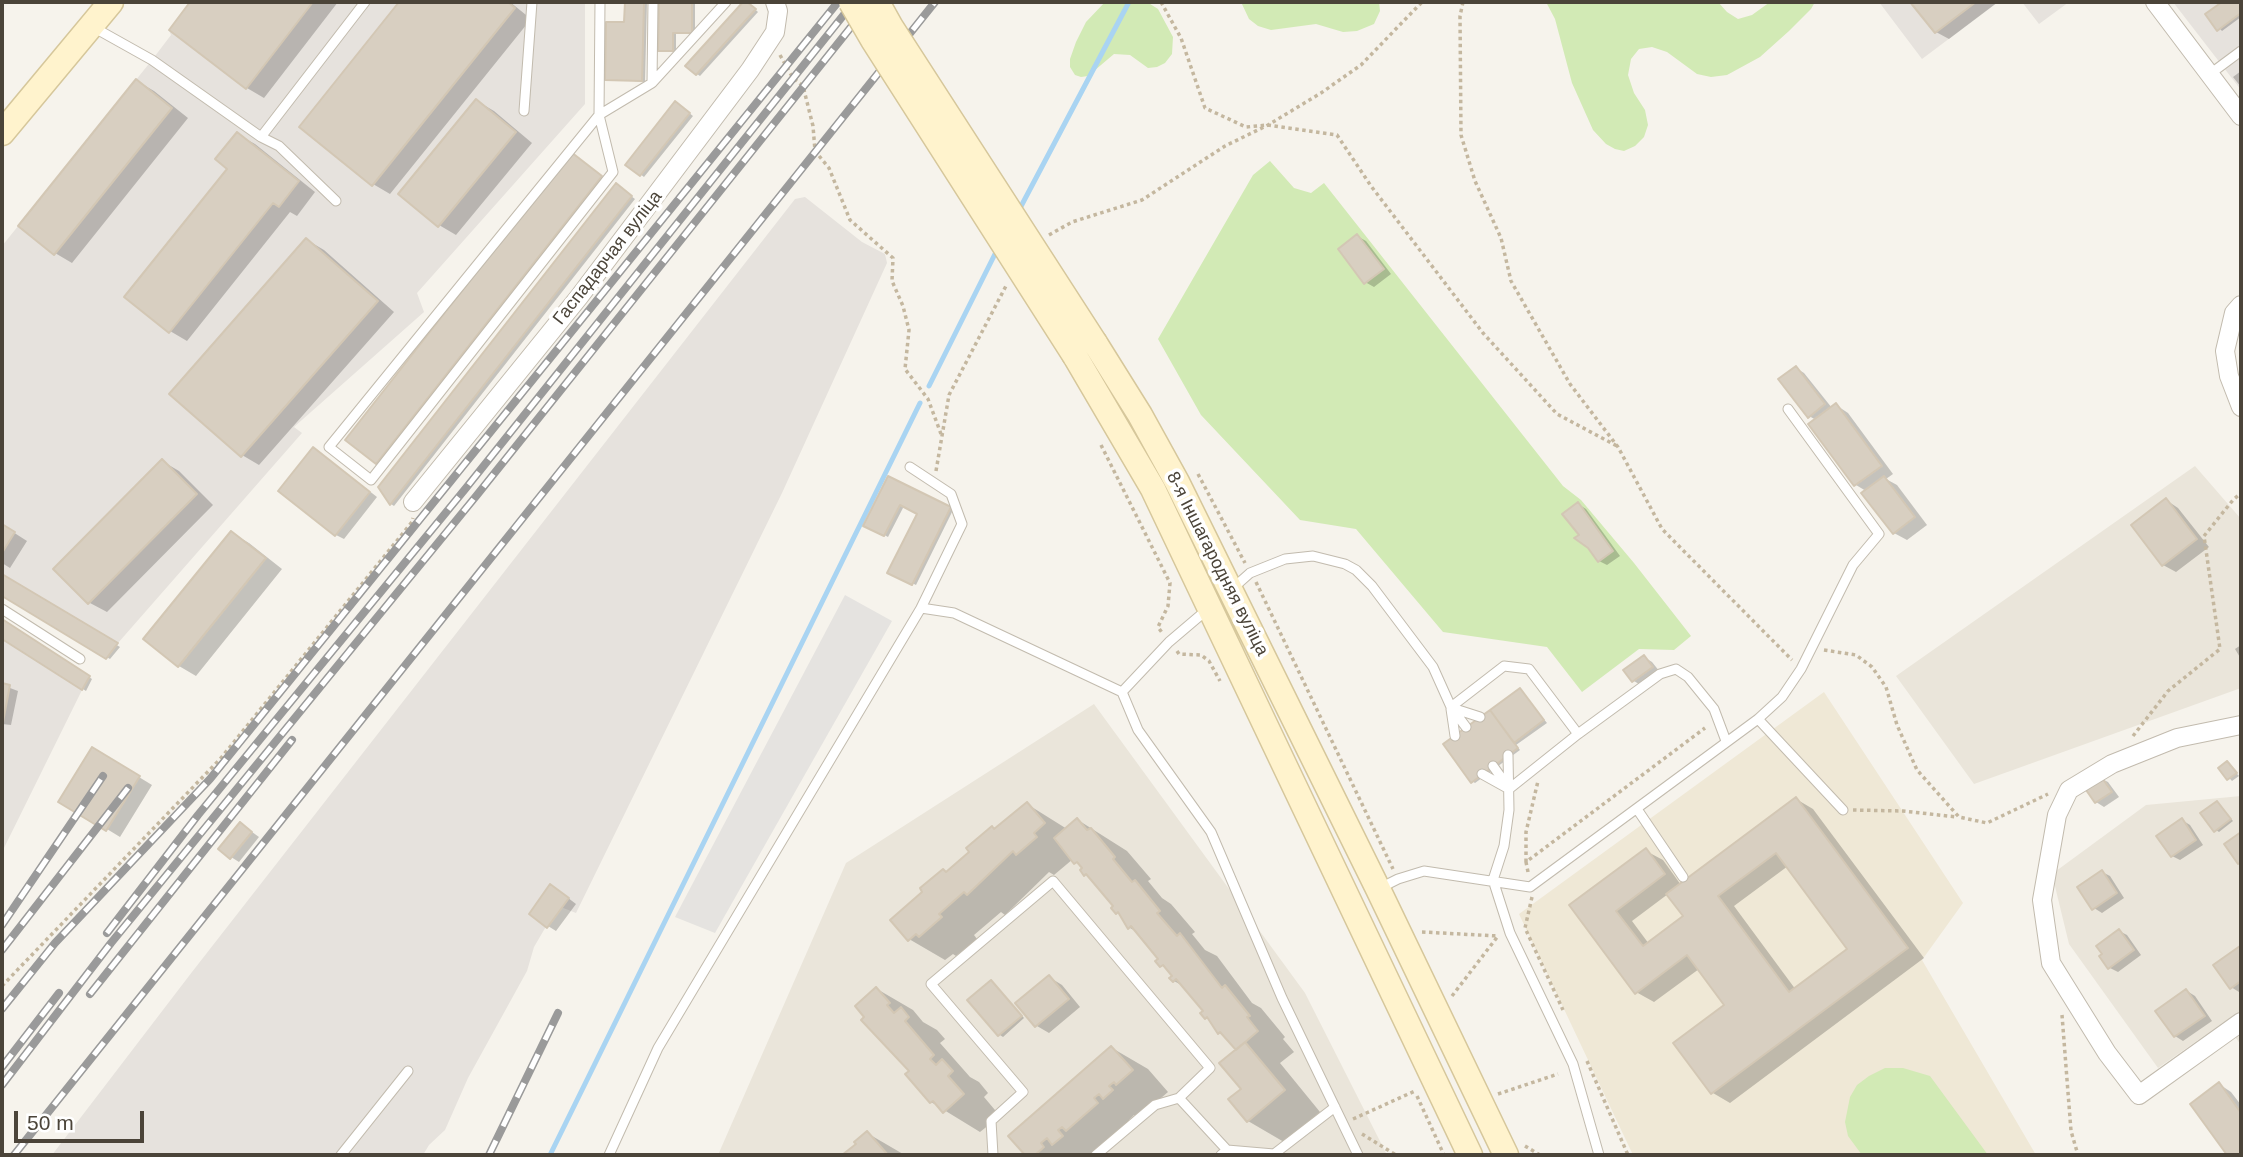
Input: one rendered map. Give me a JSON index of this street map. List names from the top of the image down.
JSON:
{
  "streets": {
    "main road": ["8-я Іншагародняя вуліца"],
    "street": ["Гаспадарчая вуліца"]
  },
  "scale_bar": "50 m"
}
